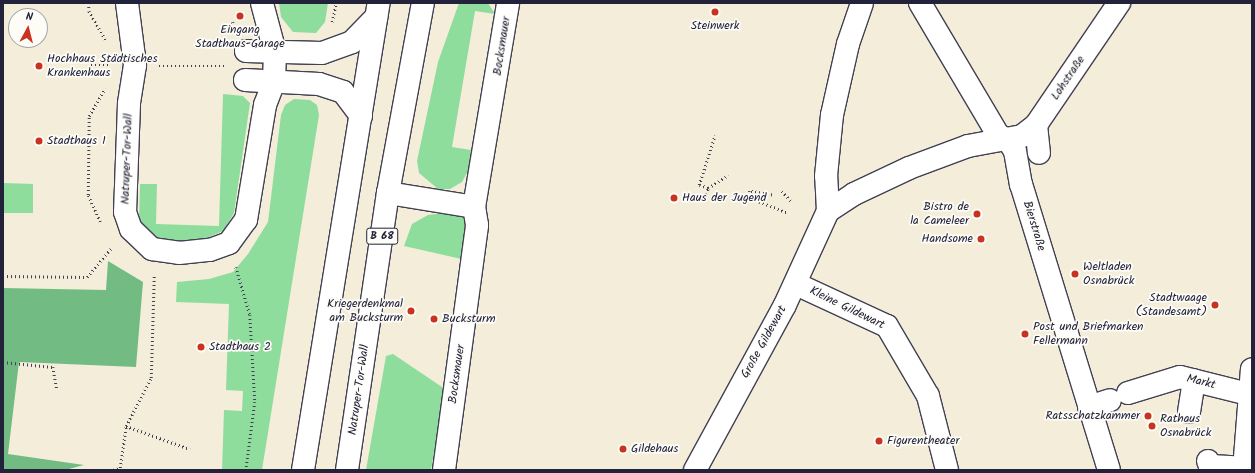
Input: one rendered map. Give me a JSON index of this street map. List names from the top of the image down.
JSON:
{
  "streets": {
    "street": [
      "Bocksmauer",
      "Lohstraße",
      "Natruper-Tor-Wall",
      "Bierstraße",
      "B 68",
      "Kleine Gildewart",
      "Große Gildewart",
      "Markt"
    ]
  },
  "crossings": [
    ["Lohstraße", "Bierstraße"],
    ["Bierstraße", "Markt"],
    ["Kleine Gildewart", "Große Gildewart"]
  ],
  "places": [
    "Steinwerk",
    "Eingang Stadthaus-Garage",
    "Hochhaus Städtisches Krankenhaus",
    "Stadthaus 1",
    "Haus der Jugend",
    "Bistro de la Cameleer",
    "Handsome",
    "Weltladen Osnabrück",
    "Stadtwaage (Standesamt)",
    "Kriegerdenkmal am Bucksturm",
    "Bucksturm",
    "Post und Briefmarken Fellermann",
    "Stadthaus 2",
    "Ratsschatzkammer",
    "Rathaus Osnabrück",
    "Figurentheater",
    "Gildehaus"
  ],
  "north": "top"
}
